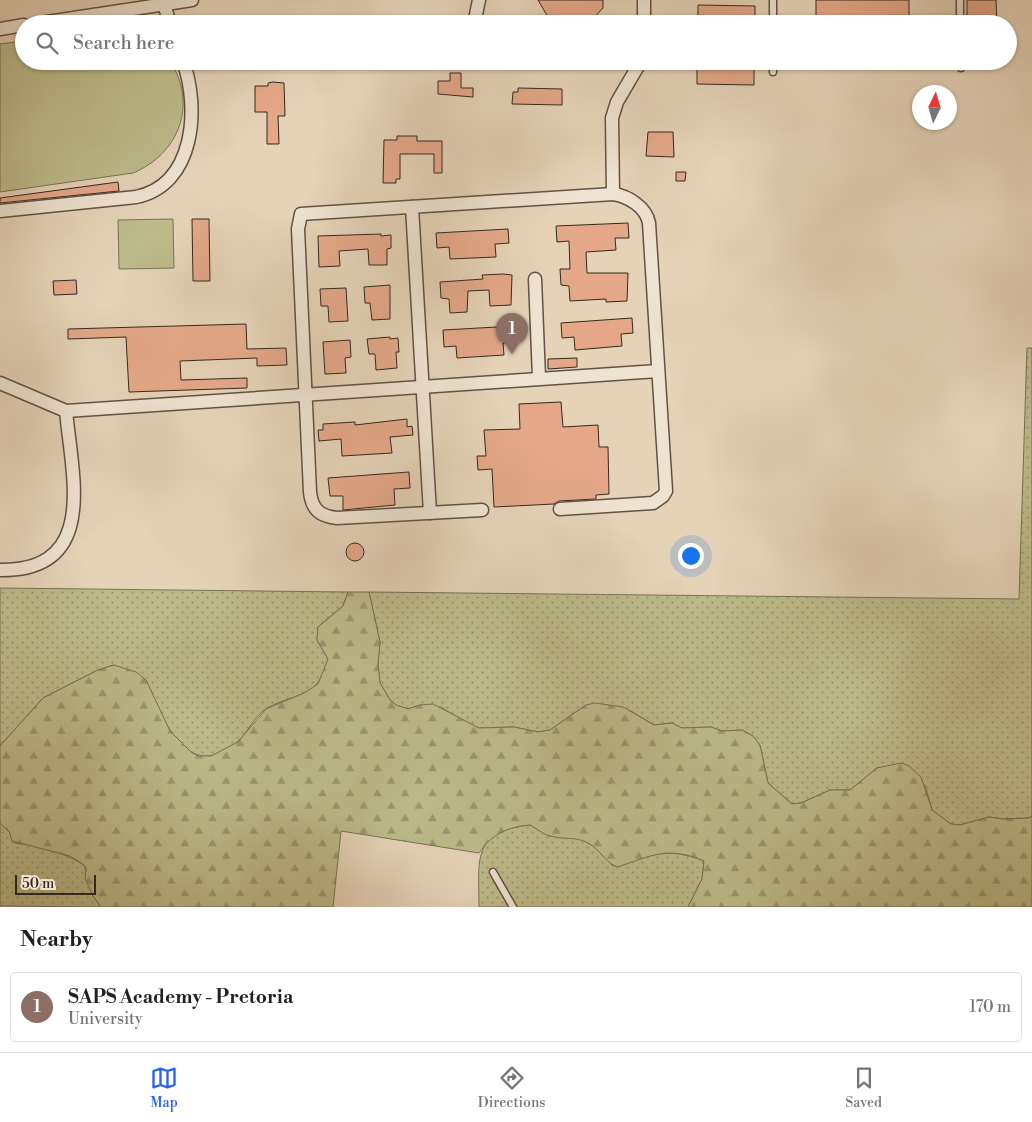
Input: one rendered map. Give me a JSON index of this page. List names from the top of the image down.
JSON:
{
  "scale_bar": "50 m",
  "north": "top",
  "page": {
    "search": "Search here",
    "pins": "1",
    "scale": "50 m",
    "heading": "Nearby",
    "list": [
      {
        "mark": "1",
        "name": "SAPS Academy - Pretoria",
        "note": "University",
        "value": "170 m"
      }
    ],
    "nav": ["Map", "Directions", "Saved"]
  }
}
